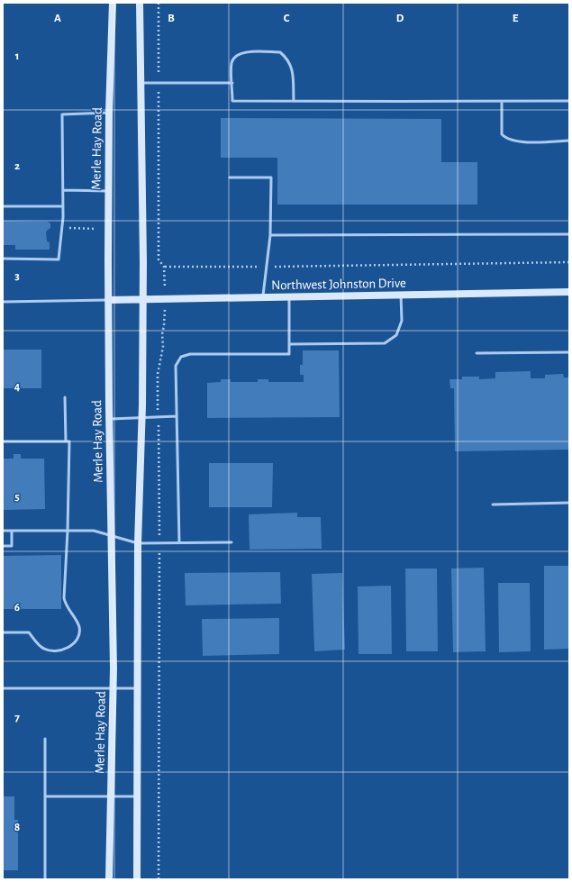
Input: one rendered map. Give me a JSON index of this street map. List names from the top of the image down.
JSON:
{
  "streets": {
    "main road": ["Merle Hay Road", "Northwest Johnston Drive"]
  },
  "crossings": [
    ["Merle Hay Road", "Northwest Johnston Drive"]
  ],
  "grid": {
    "columns": [
      "A",
      "B",
      "C",
      "D",
      "E"
    ],
    "rows": [
      "1",
      "2",
      "3",
      "4",
      "5",
      "6",
      "7",
      "8"
    ]
  }
}
